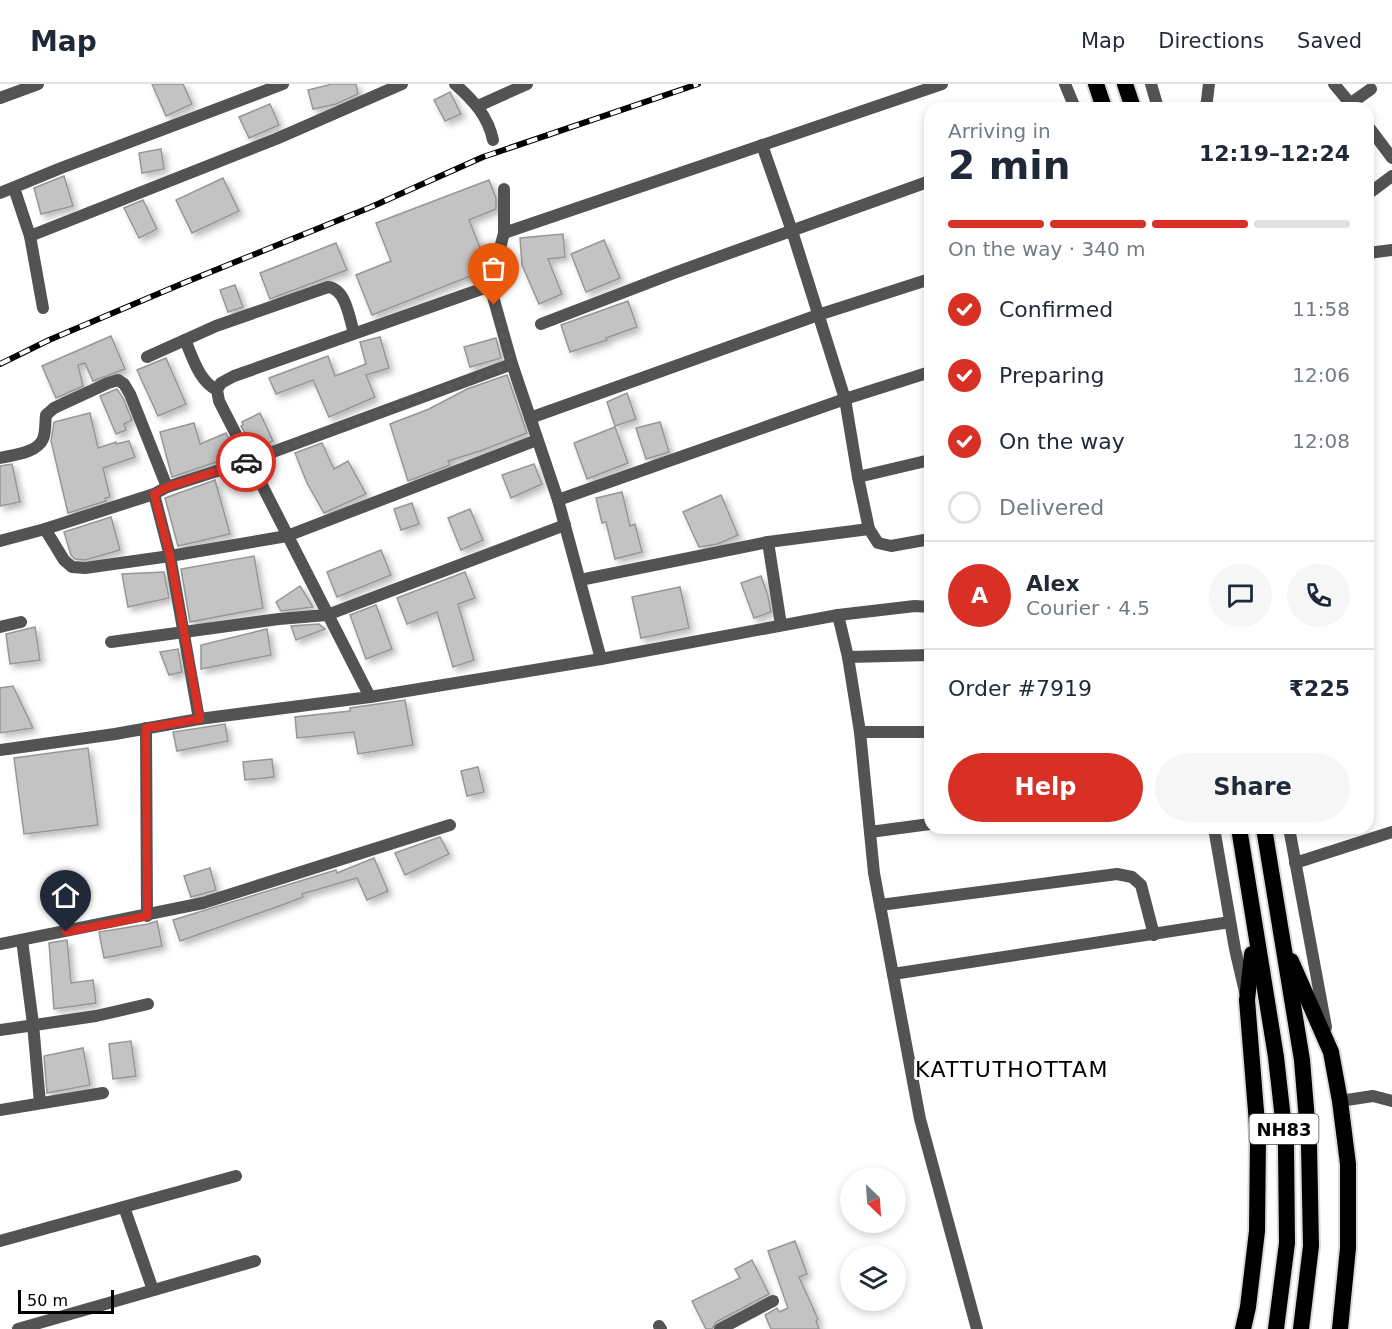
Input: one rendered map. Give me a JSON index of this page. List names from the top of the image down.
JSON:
{
  "streets": {
    "highway": ["NH83"]
  },
  "districts": ["KATTUTHOTTAM"],
  "scale_bar": "50 m",
  "north": "bottom right",
  "page": {
    "header": "Map",
    "nav": ["Map", "Directions", "Saved"],
    "heading": ["2 min", "Arriving in", "12:19–12:24"],
    "panel": [
      "Alex",
      "Courier · 4.5",
      "Order #7919",
      "₹225"
    ],
    "bar": "On the way · 340 m",
    "list": [
      ["Confirmed", "11:58"],
      ["Preparing", "12:06"],
      ["On the way", "12:08"],
      "Delivered"
    ],
    "round": "A",
    "buttons": ["Help", "Share"],
    "scale": "50 m"
  }
}
